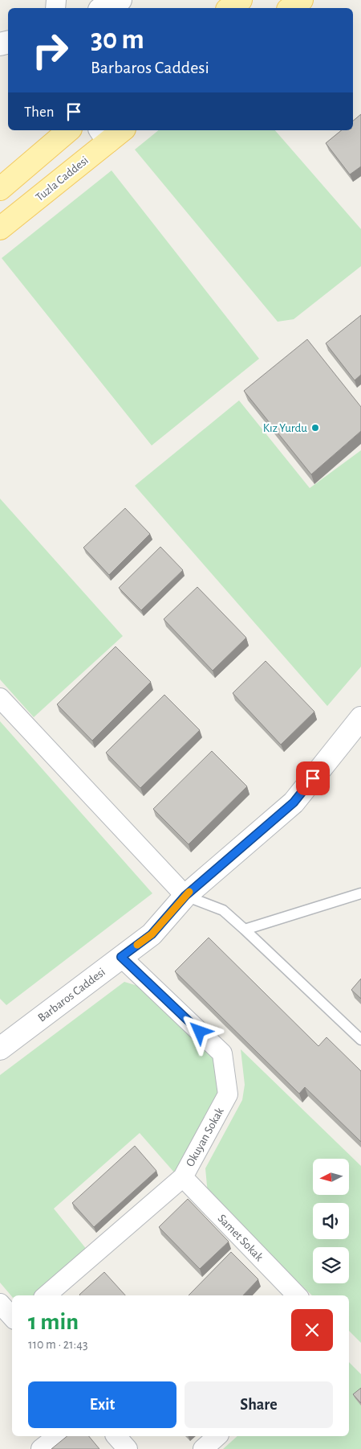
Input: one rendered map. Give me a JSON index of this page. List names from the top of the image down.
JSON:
{
  "streets": {
    "main road": ["Tuzla Caddesi"],
    "street": ["Barbaros Caddesi", "Okuyan Sokak", "Samet Sokak"]
  },
  "crossings": [
    ["Barbaros Caddesi", "Okuyan Sokak"],
    ["Okuyan Sokak", "Samet Sokak"]
  ],
  "places": ["Kız Yurdu"],
  "north": "left",
  "page": {
    "turn": ["30 m", "Barbaros Caddesi"],
    "then": "Then",
    "heading": ["1 min", "110 m · 21:43"],
    "buttons": ["Exit", "Share"]
  }
}
